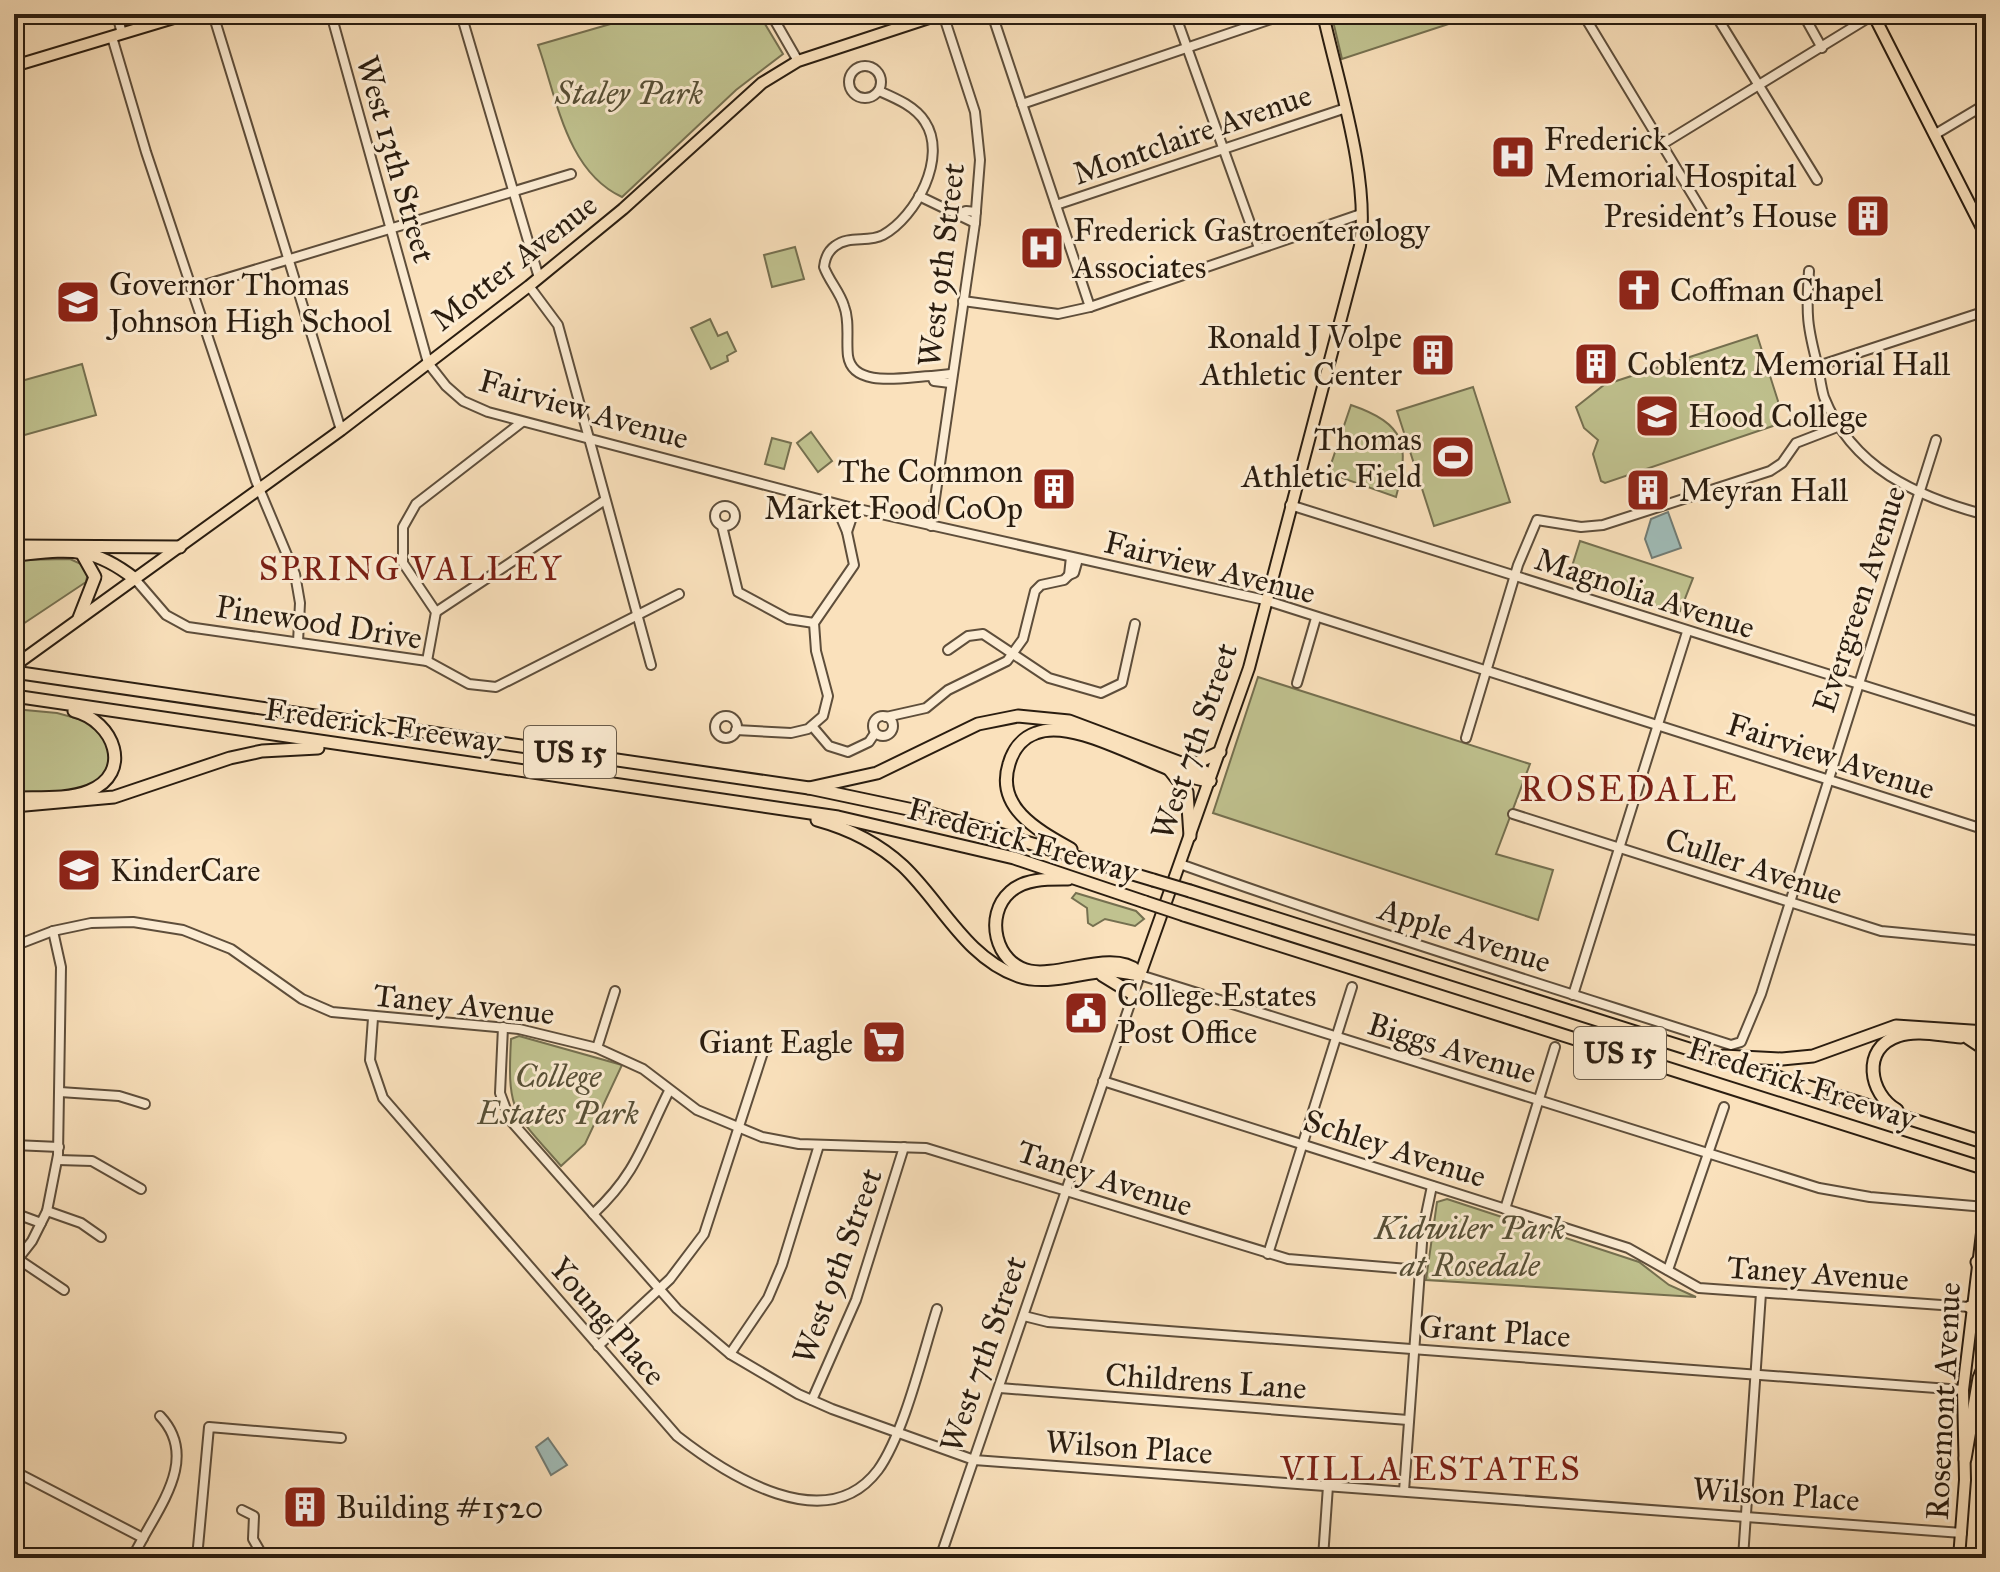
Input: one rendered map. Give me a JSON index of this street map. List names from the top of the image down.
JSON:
{
  "streets": {
    "highway": ["Frederick Freeway", "US 15"],
    "main road": ["Motter Avenue", "West 7th Street", "Rosemont Avenue"],
    "street": [
      "Montclaire Avenue",
      "West 13th Street",
      "West 9th Street",
      "Fairview Avenue",
      "Magnolia Avenue",
      "Evergreen Avenue",
      "Pinewood Drive",
      "Culler Avenue",
      "Apple Avenue",
      "Taney Avenue",
      "Biggs Avenue",
      "Schley Avenue",
      "Young Place",
      "Grant Place",
      "Childrens Lane",
      "Wilson Place"
    ]
  },
  "crossings": [
    ["Montclaire Avenue", "West 7th Street"],
    ["West 13th Street", "Motter Avenue"],
    ["West 13th Street", "Fairview Avenue"],
    ["Motter Avenue", "West 9th Street"],
    ["Motter Avenue", "Fairview Avenue"],
    ["Motter Avenue", "Pinewood Drive"],
    ["Motter Avenue", "Frederick Freeway"],
    ["West 9th Street", "Fairview Avenue"],
    ["West 9th Street", "Taney Avenue"],
    ["West 9th Street", "Wilson Place"],
    ["Fairview Avenue", "Evergreen Avenue"],
    ["Fairview Avenue", "West 7th Street"],
    ["Magnolia Avenue", "Evergreen Avenue"],
    ["Magnolia Avenue", "West 7th Street"],
    ["Evergreen Avenue", "Culler Avenue"],
    ["Evergreen Avenue", "Apple Avenue"],
    ["West 7th Street", "Apple Avenue"],
    ["West 7th Street", "Taney Avenue"],
    ["West 7th Street", "Biggs Avenue"],
    ["West 7th Street", "Schley Avenue"],
    ["West 7th Street", "Grant Place"],
    ["West 7th Street", "Childrens Lane"],
    ["West 7th Street", "Wilson Place"],
    ["Taney Avenue", "Schley Avenue"],
    ["Taney Avenue", "Young Place"],
    ["Taney Avenue", "Rosemont Avenue"],
    ["Taney Avenue", "Wilson Place"],
    ["Biggs Avenue", "Rosemont Avenue"],
    ["Young Place", "Wilson Place"],
    ["Grant Place", "Rosemont Avenue"],
    ["Rosemont Avenue", "Wilson Place"]
  ],
  "districts": ["SPRING VALLEY", "ROSEDALE", "VILLA ESTATES"],
  "parks": ["Staley Park", "College Estates Park", "Kidwiler Park at Rosedale"],
  "places": {
    "hospital": ["Frederick Memorial Hospital", "Frederick Gastroenterology Associates"],
    "building": [
      "President's House",
      "Ronald J Volpe Athletic Center",
      "Coblentz Memorial Hall",
      "The Common Market Food CoOp",
      "Meyran Hall",
      "Building #1520"
    ],
    "church": ["Coffman Chapel"],
    "school or university": ["Governor Thomas Johnson High School", "Hood College", "KinderCare"],
    "sports": ["Thomas Athletic Field"],
    "public building": ["College Estates Post Office"],
    "supermarket": ["Giant Eagle"]
  }
}
